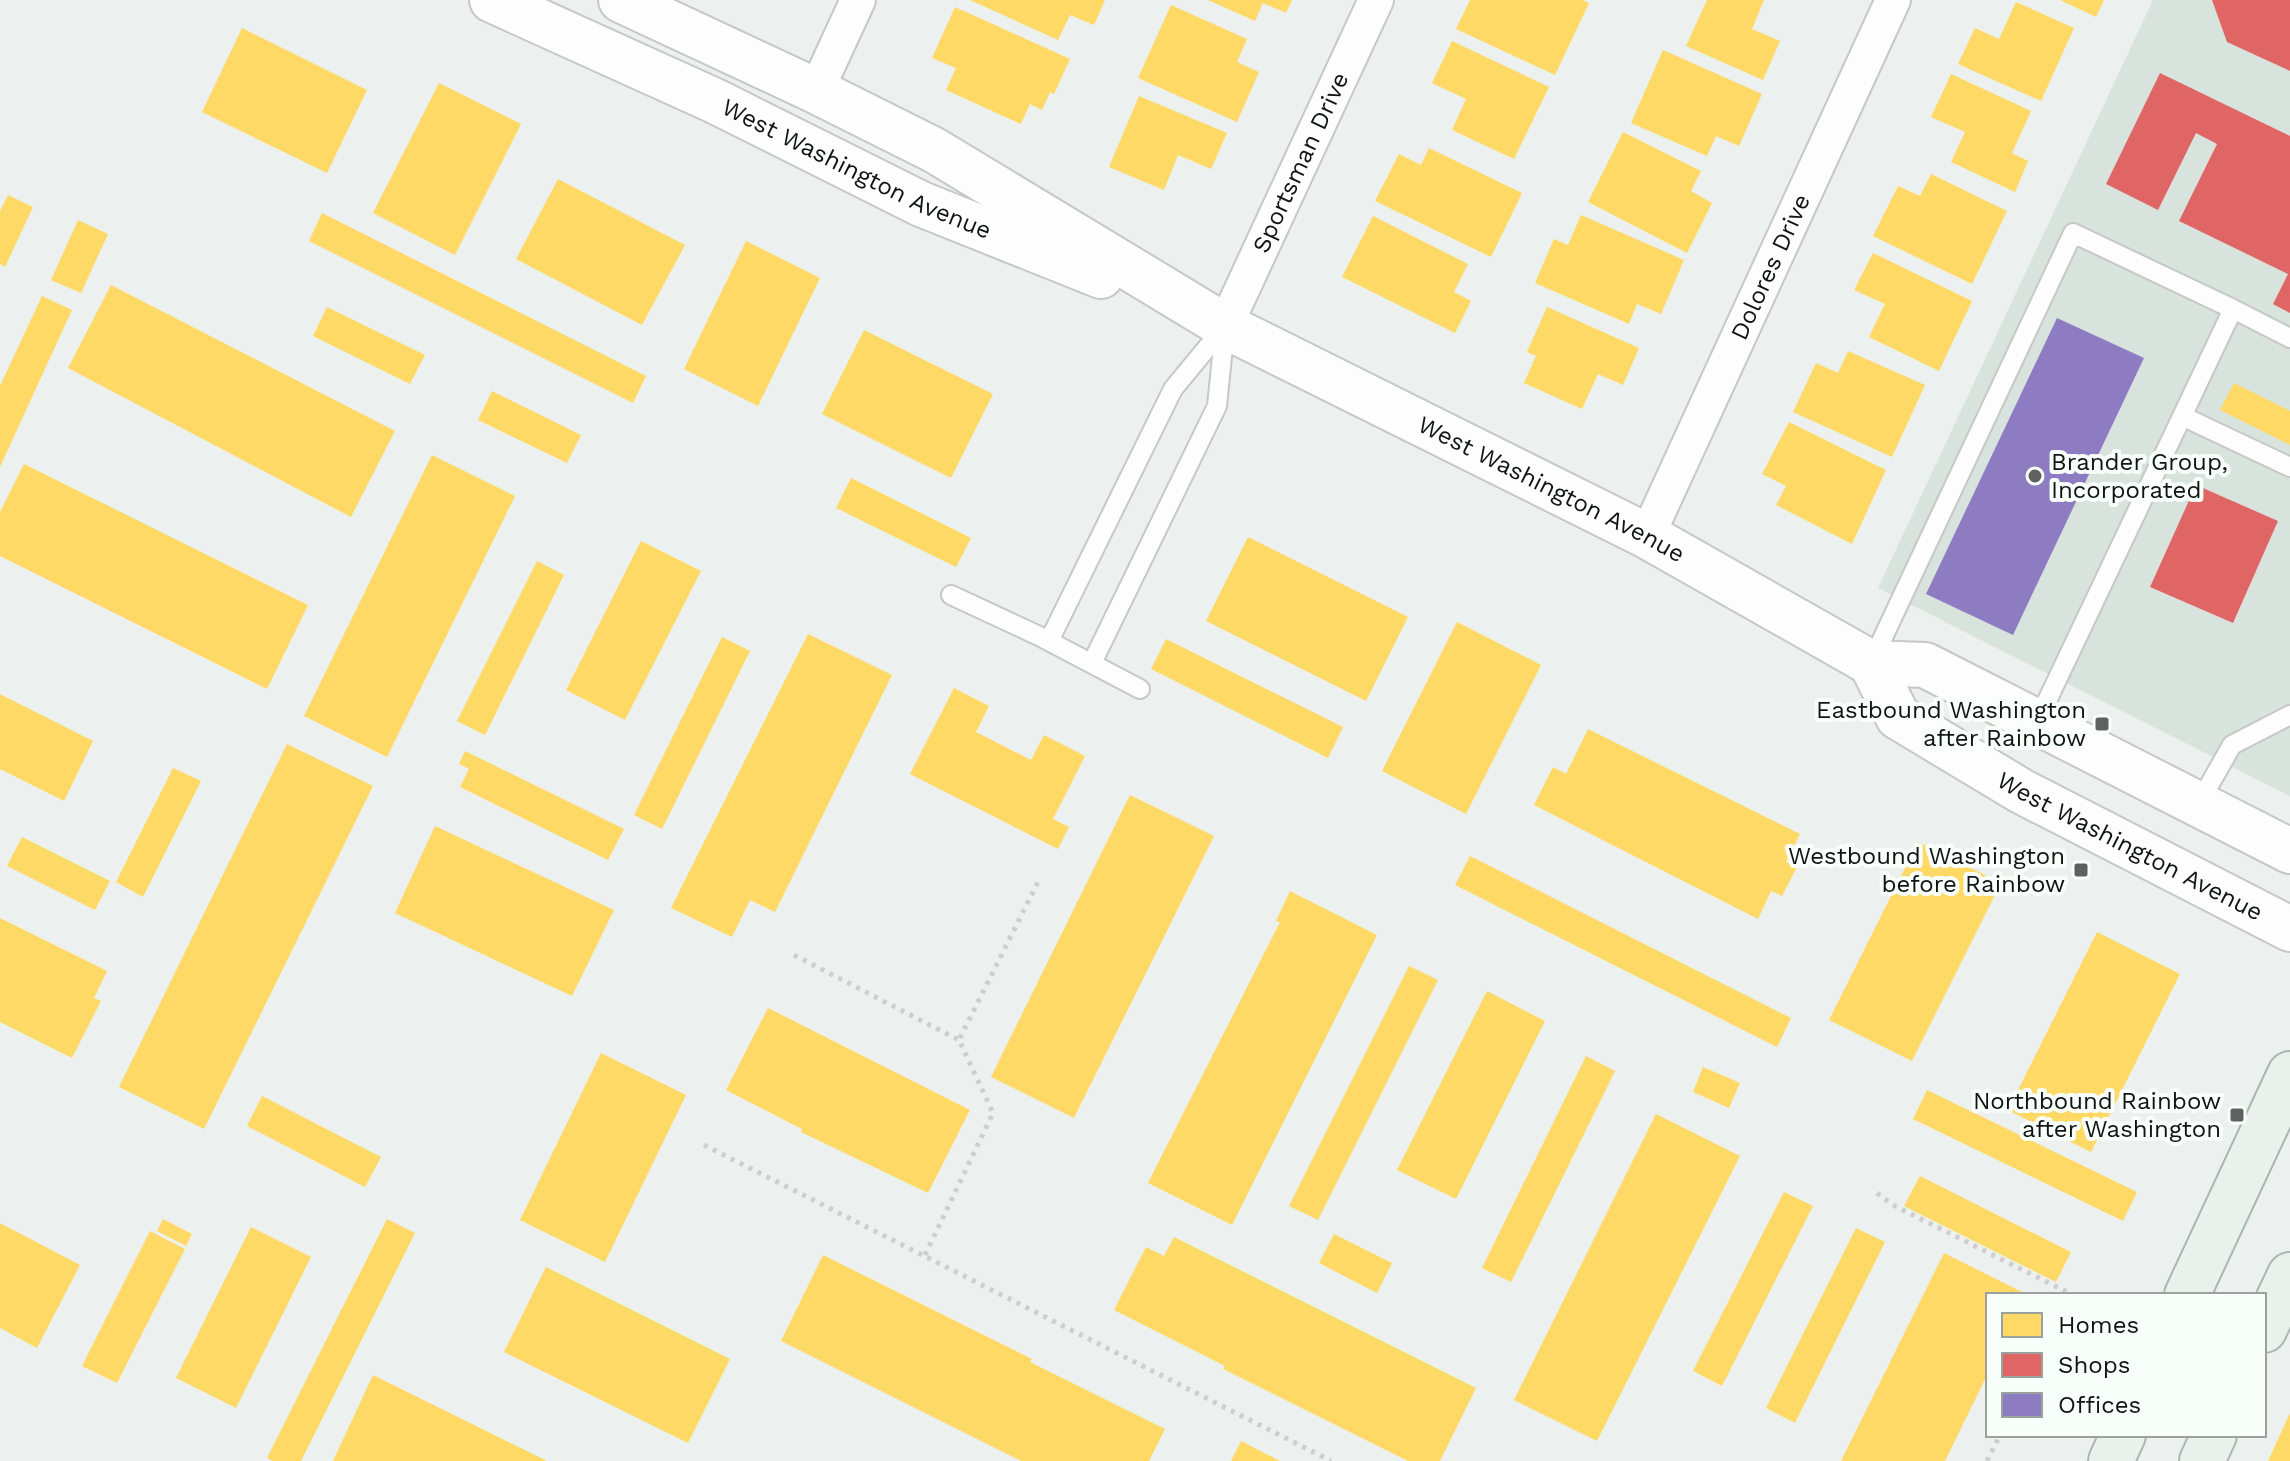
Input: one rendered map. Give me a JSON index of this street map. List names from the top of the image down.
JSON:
{
  "streets": {
    "main road": ["West Washington Avenue"],
    "street": ["Sportsman Drive", "Dolores Drive"]
  },
  "crossings": [
    ["Sportsman Drive", "West Washington Avenue"],
    ["West Washington Avenue", "Dolores Drive"]
  ],
  "places": {
    "other": ["Brander Group, Incorporated"],
    "transit": ["Eastbound Washington after Rainbow", "Westbound Washington before Rainbow", "Northbound Rainbow after Washington"]
  },
  "legend": ["Homes", "Shops", "Offices"]
}
